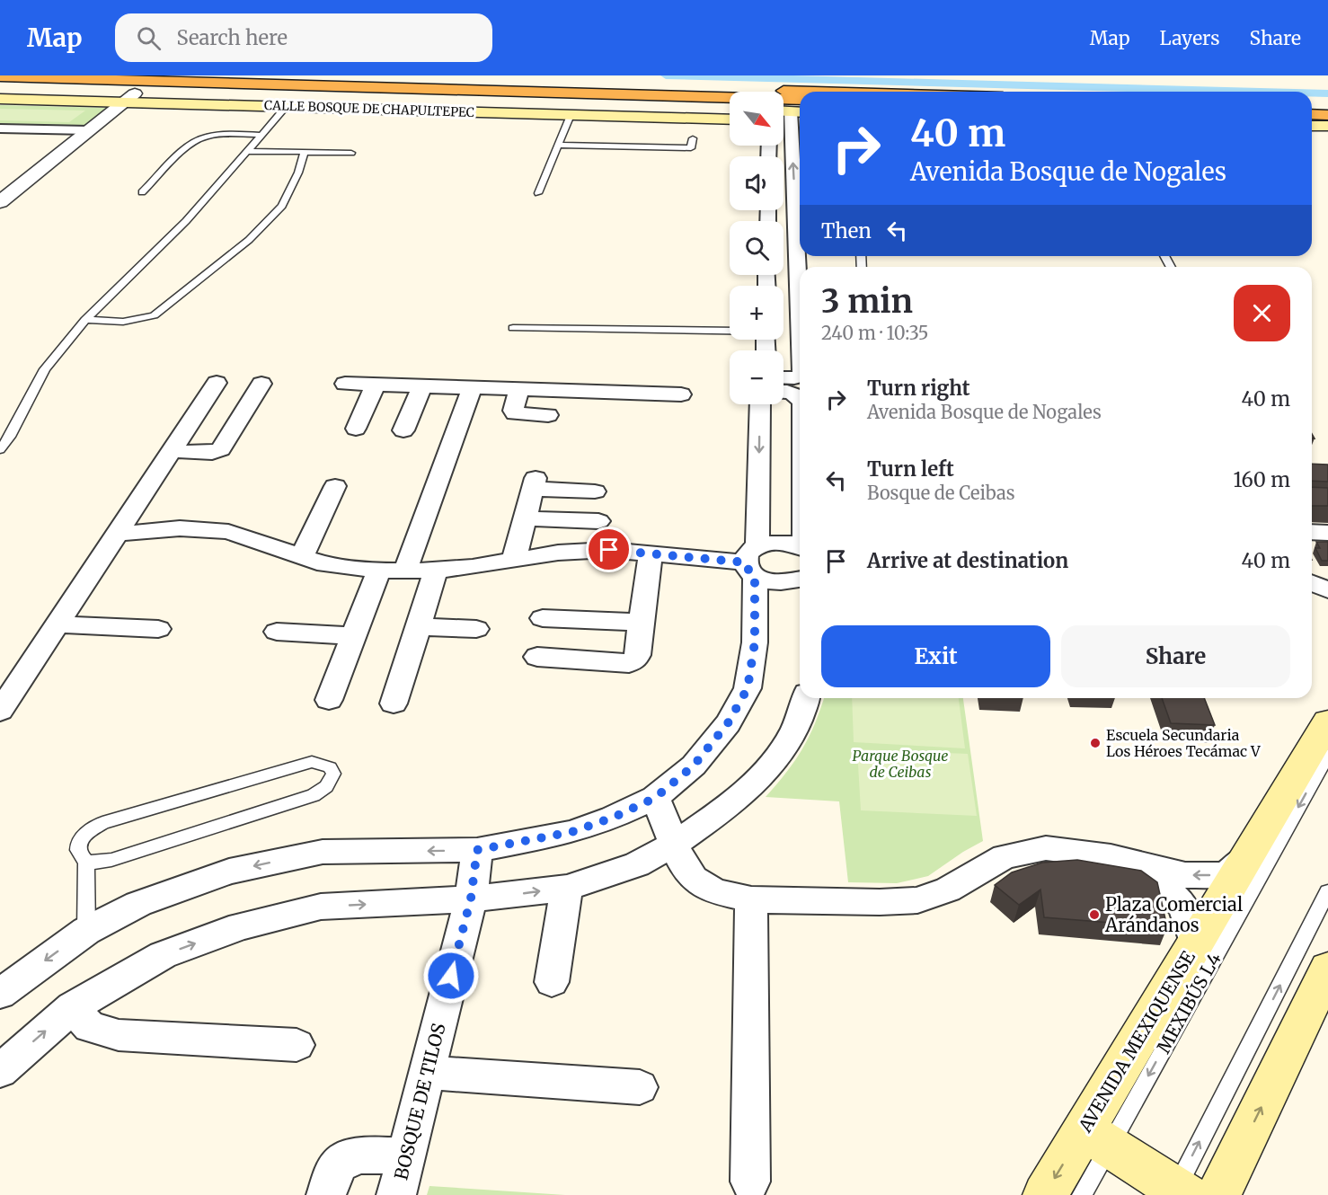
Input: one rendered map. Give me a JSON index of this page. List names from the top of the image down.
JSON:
{
  "streets": {
    "main road": ["CALLE BOSQUE DE CHAPULTEPEC", "AVENIDA MEXIQUENSE"],
    "street": ["BOSQUE DE TILOS"],
    "lane": ["MEXIBÚS L4"]
  },
  "crossings": [
    ["MEXIBÚS L4", "AVENIDA MEXIQUENSE"]
  ],
  "parks": ["Parque Bosque de Ceibas"],
  "places": ["Escuela Secundaria Los Héroes Tecámac V", "Plaza Comercial Arándanos"],
  "north": "bottom right",
  "page": {
    "header": "Map",
    "search": "Search here",
    "nav": ["Map", "Layers", "Share"],
    "map_buttons": ["+", "−"],
    "turn": ["40 m", "Avenida Bosque de Nogales"],
    "then": "Then",
    "heading": ["3 min", "240 m · 10:35"],
    "list": [
      {
        "name": "Turn right",
        "note": "Avenida Bosque de Nogales",
        "value": "40 m"
      },
      {
        "name": "Turn left",
        "note": "Bosque de Ceibas",
        "value": "160 m"
      },
      {
        "name": "Arrive at destination",
        "value": "40 m"
      }
    ],
    "buttons": ["Exit", "Share"]
  }
}
